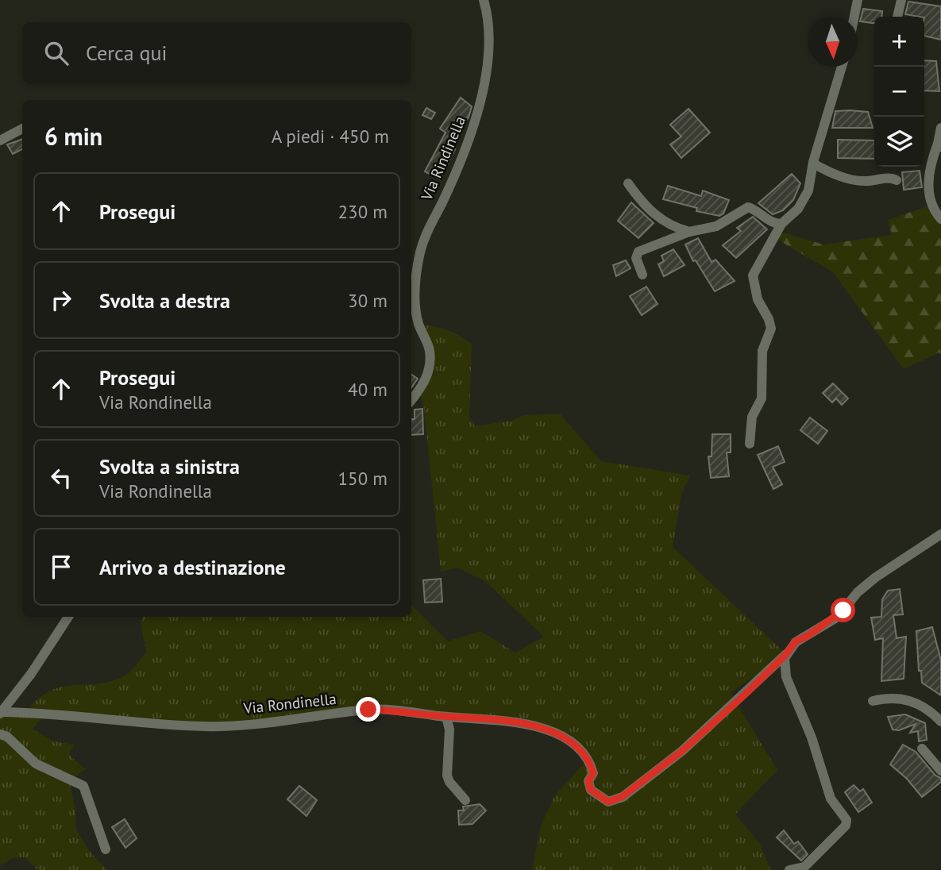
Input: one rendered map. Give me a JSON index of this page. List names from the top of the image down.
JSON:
{
  "streets": {
    "street": ["Via Rindinella", "Via Rondinella"]
  },
  "north": "bottom",
  "page": {
    "map_buttons": ["+", "−"],
    "search": "Cerca qui",
    "heading": ["6 min", "A piedi · 450 m"],
    "list": [
      ["Prosegui", "230 m"],
      ["Svolta a destra", "30 m"],
      ["Prosegui", "Via Rondinella", "40 m"],
      ["Svolta a sinistra", "Via Rondinella", "150 m"],
      "Arrivo a destinazione"
    ]
  }
}
